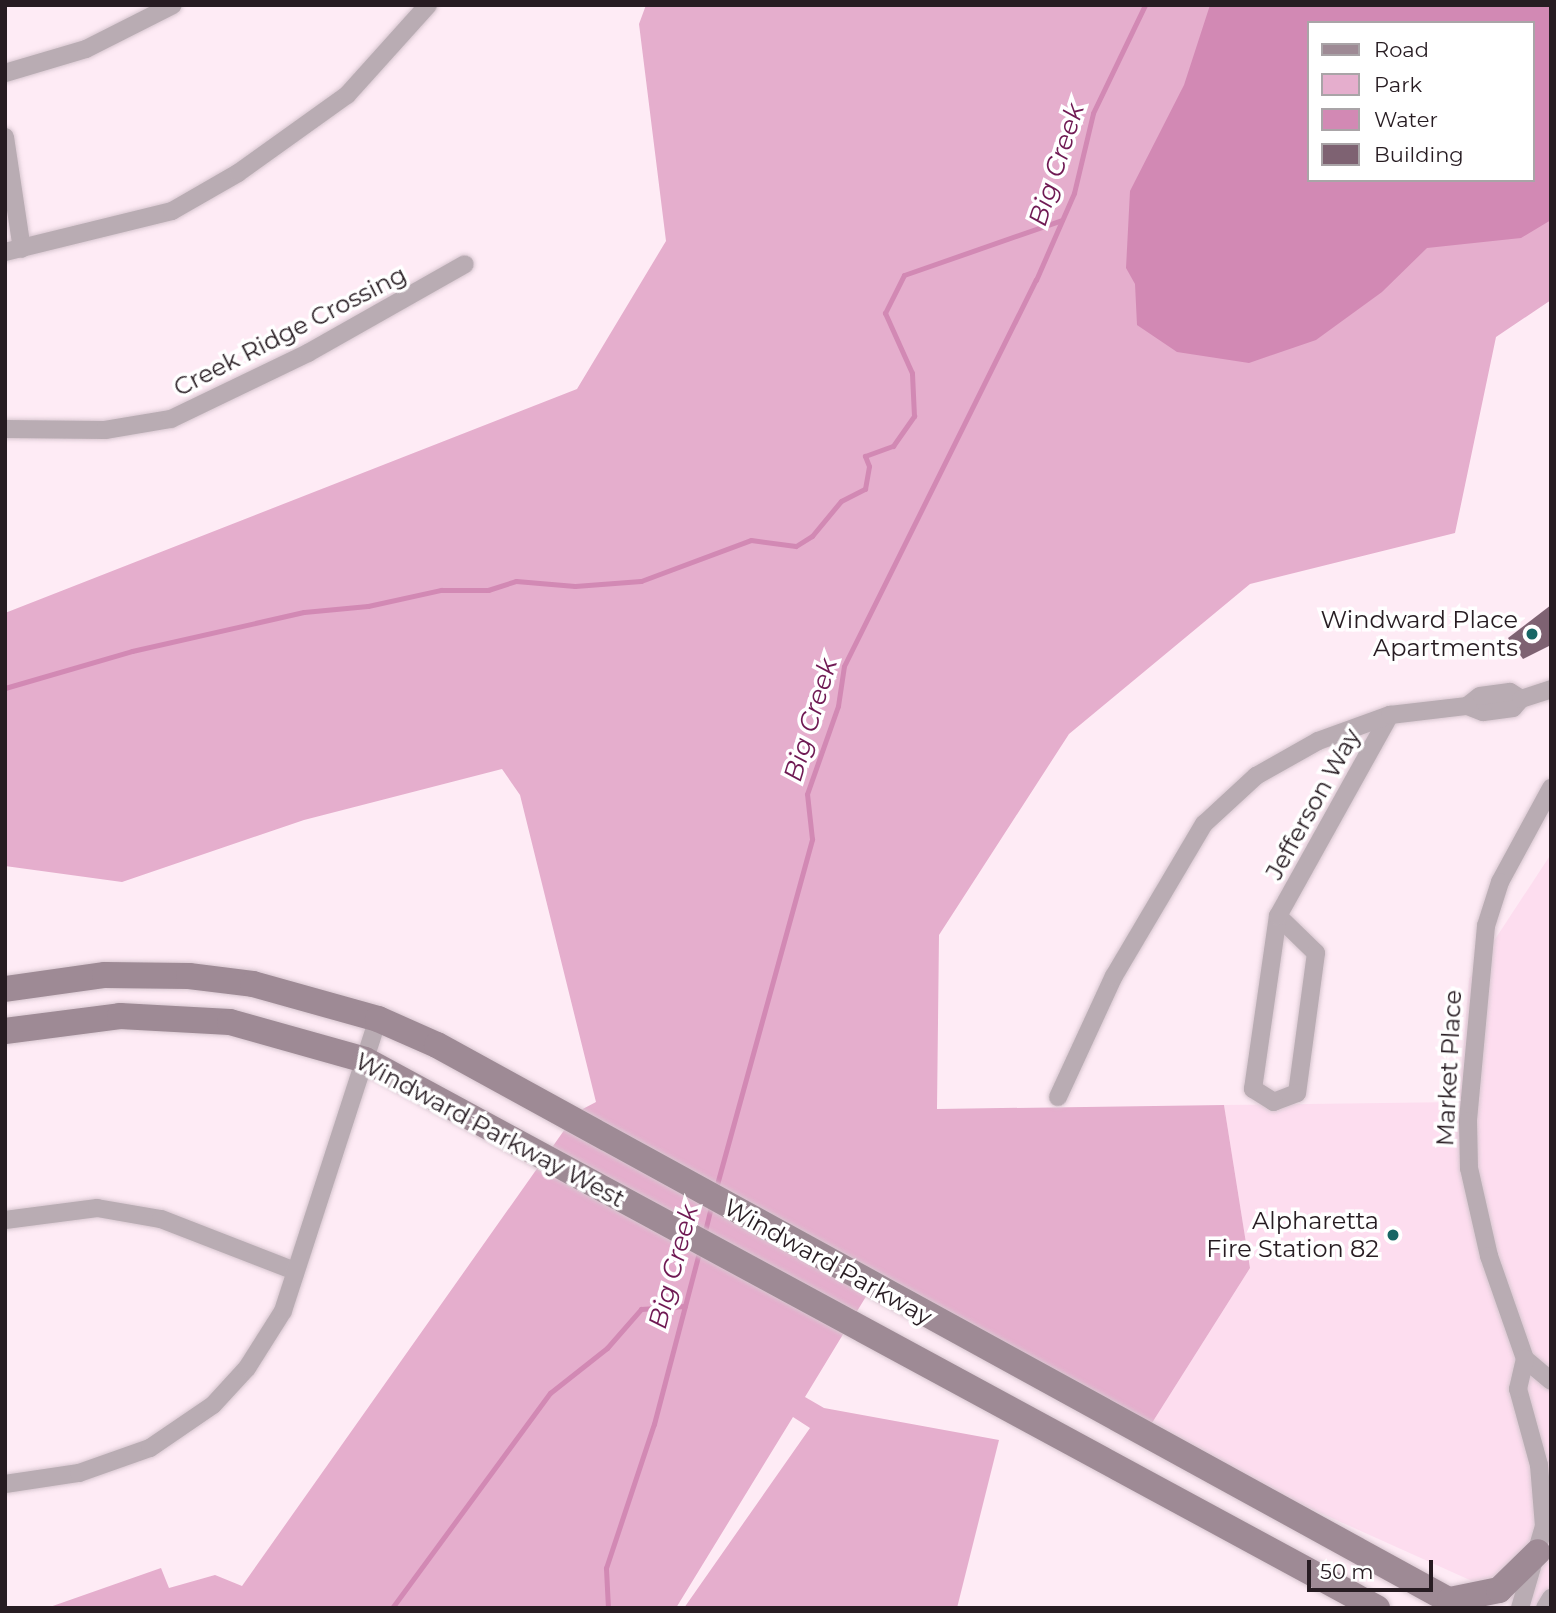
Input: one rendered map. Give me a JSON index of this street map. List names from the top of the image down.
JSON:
{
  "streets": {
    "main road": ["Windward Parkway West", "Windward Parkway"],
    "street": ["Creek Ridge Crossing", "Jefferson Way", "Market Place"]
  },
  "crossings": [
    ["Windward Parkway West", "Windward Parkway"]
  ],
  "water": ["Big Creek"],
  "places": ["Windward Place Apartments", "Alpharetta Fire Station 82"],
  "legend": [
    "Road",
    "Park",
    "Water",
    "Building"
  ],
  "scale_bar": "50 m"
}
